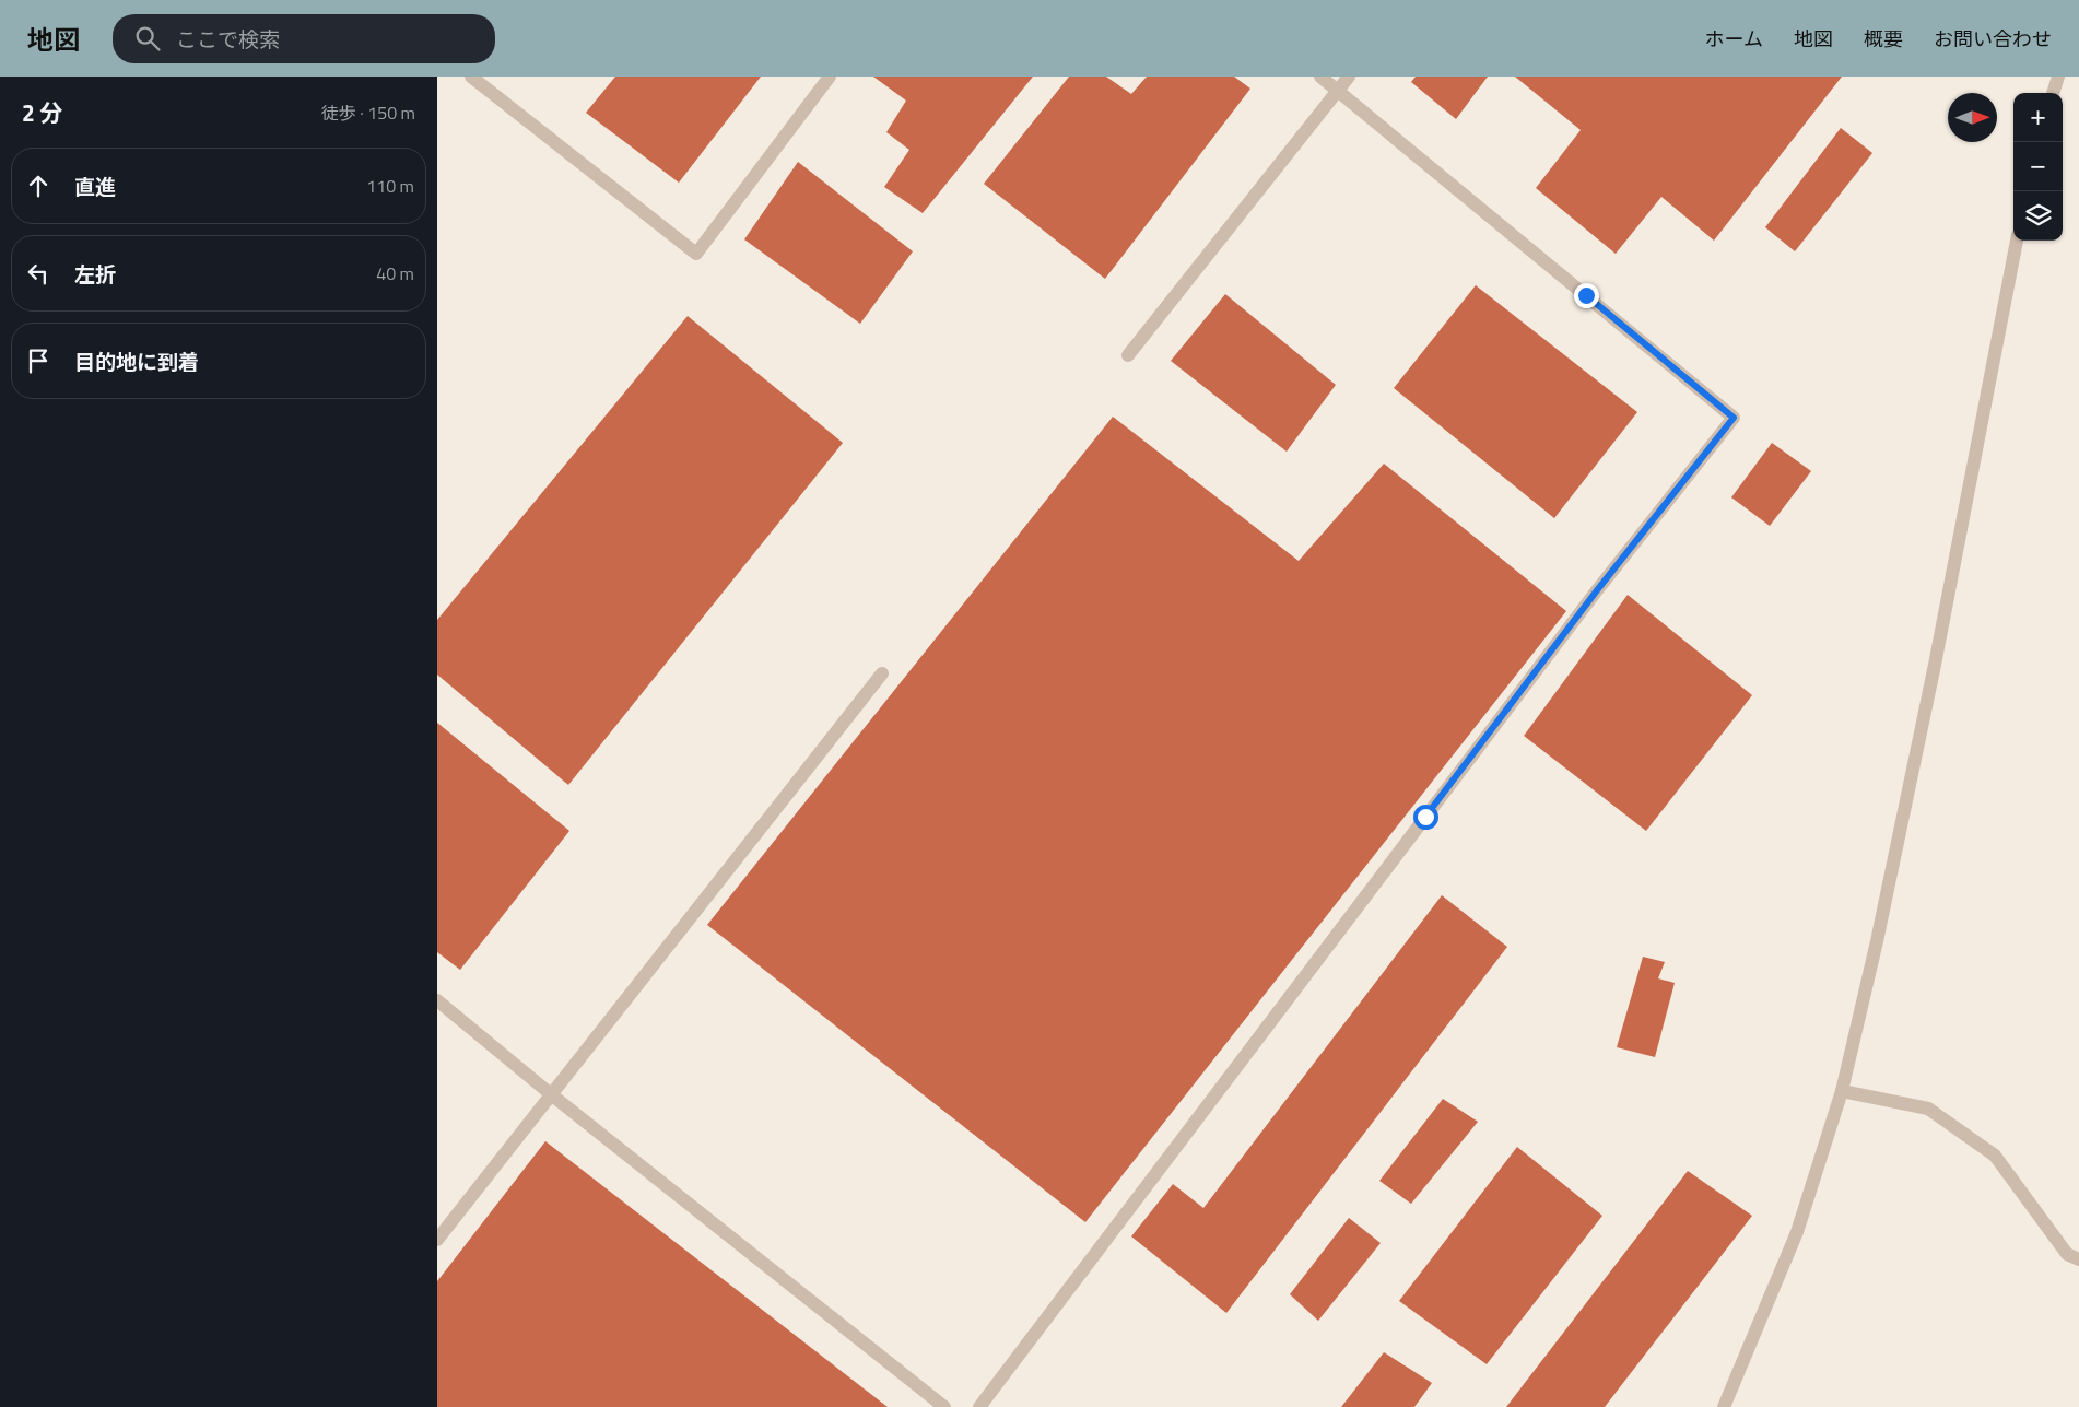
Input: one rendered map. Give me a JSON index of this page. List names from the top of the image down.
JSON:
{
  "north": "right",
  "page": {
    "header": "地図",
    "search": "ここで検索",
    "nav": [
      "ホーム",
      "地図",
      "概要",
      "お問い合わせ"
    ],
    "heading": ["2 分", "徒歩 · 150 m"],
    "map_buttons": ["+", "−"],
    "list": [
      ["直進", "110 m"],
      ["左折", "40 m"],
      "目的地に到着"
    ]
  }
}
